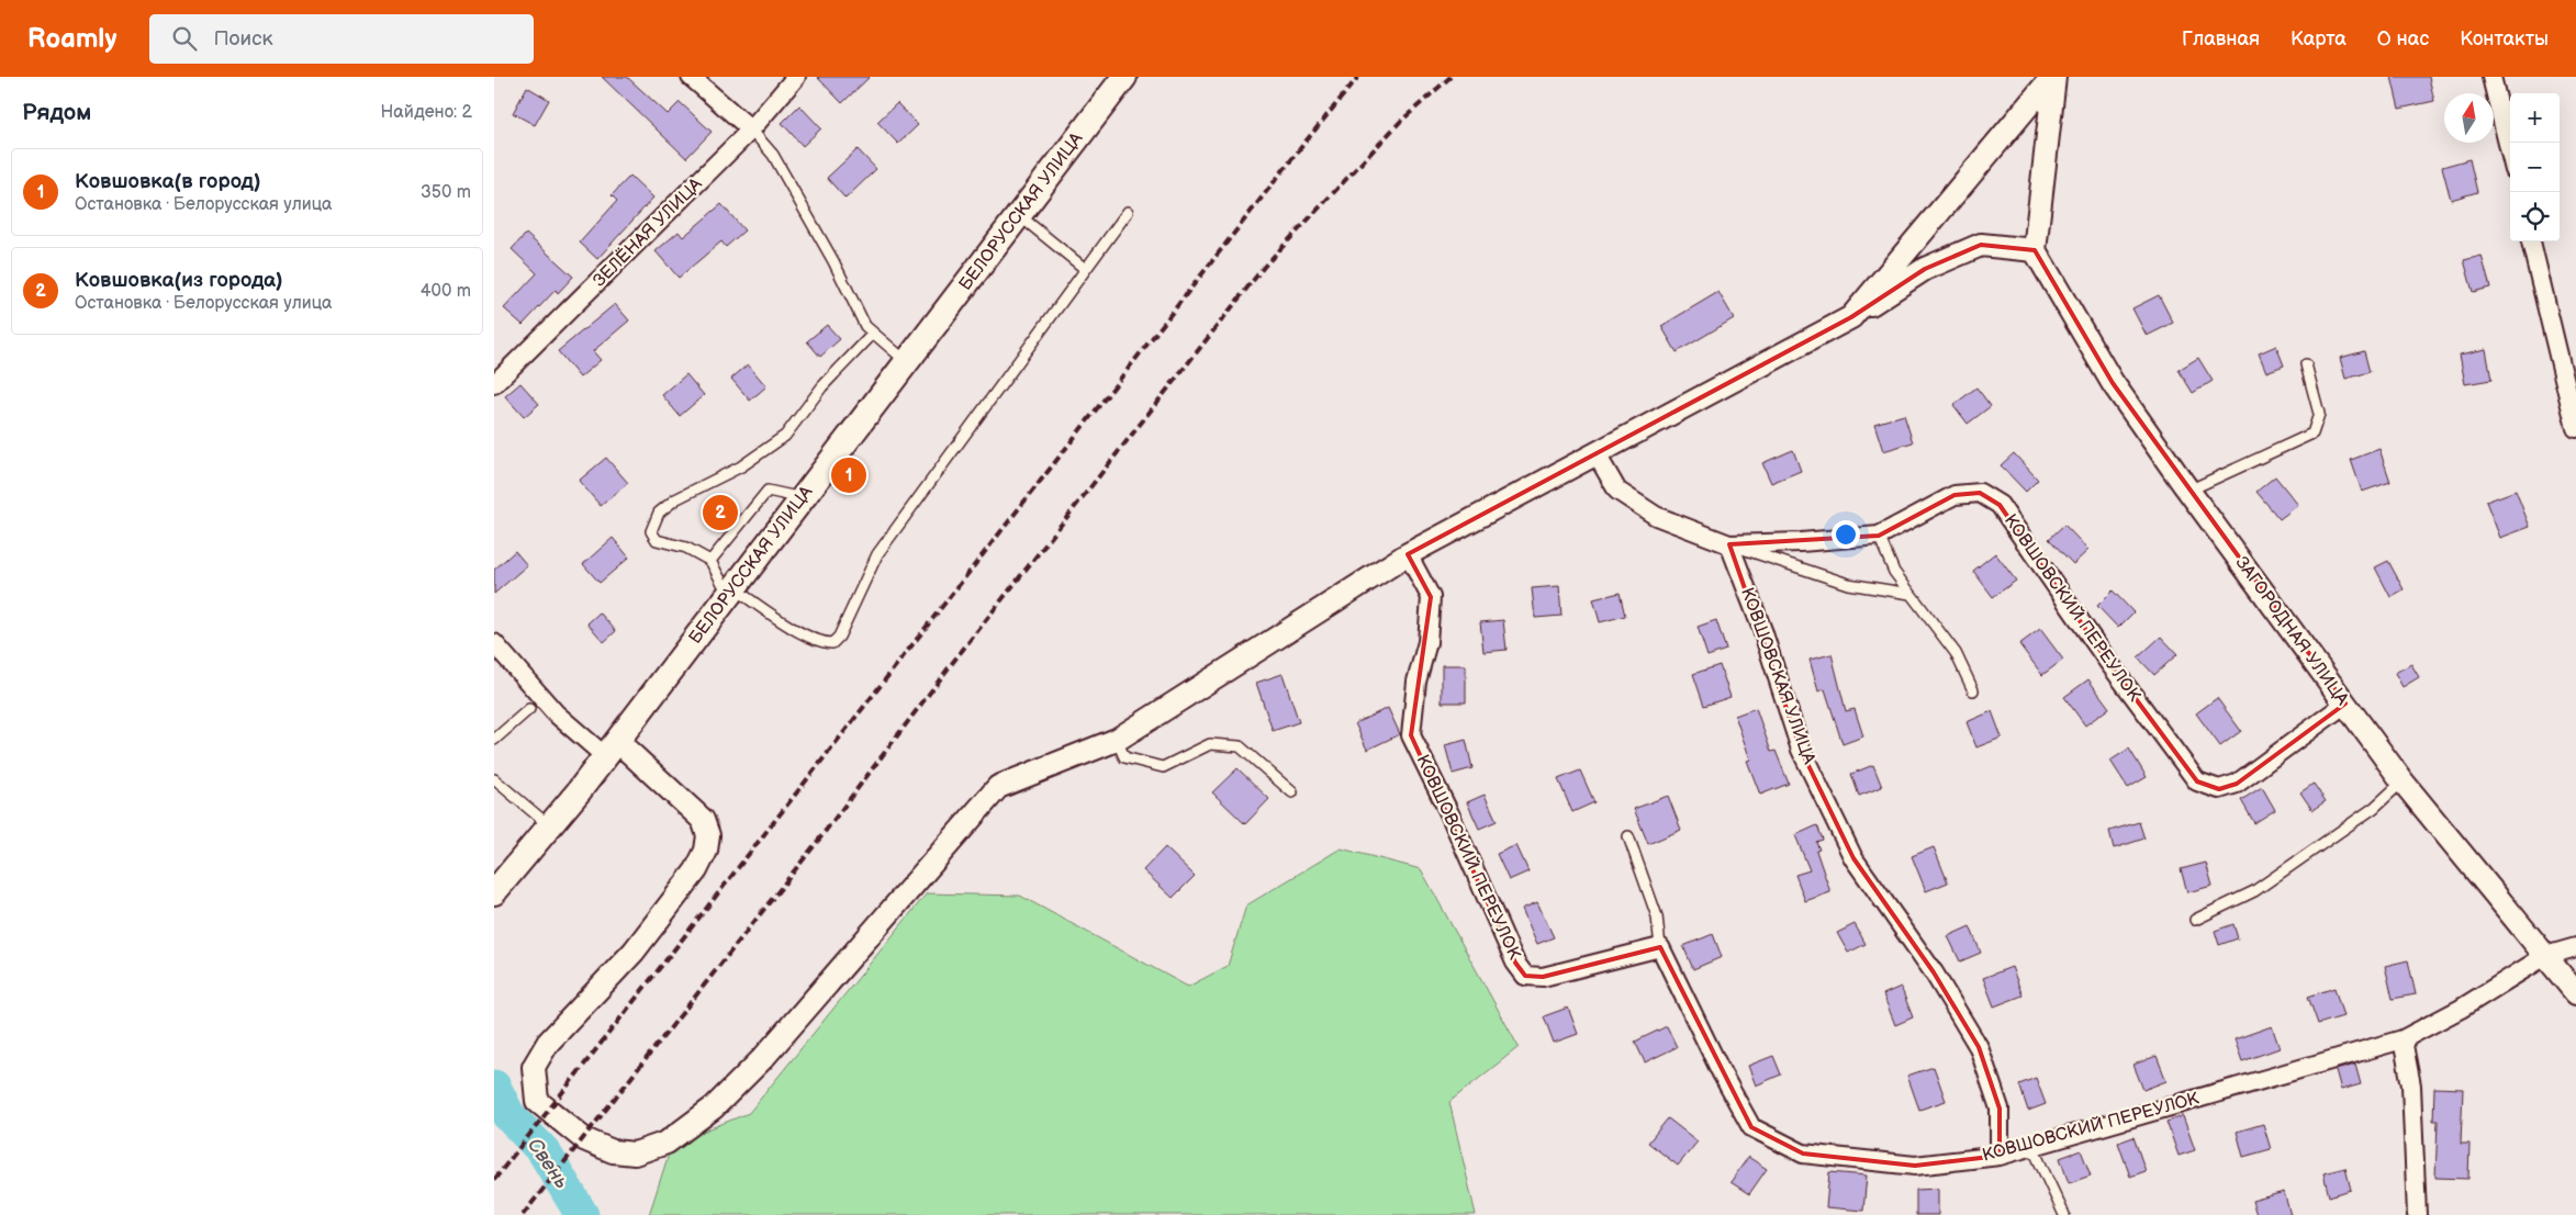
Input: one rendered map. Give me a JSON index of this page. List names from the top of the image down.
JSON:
{
  "streets": {
    "main road": ["БЕЛОРУССКАЯ УЛИЦА"],
    "street": [
      "ЗЕЛЁНАЯ УЛИЦА",
      "КОВШОВСКИЙ ПЕРЕУЛОК",
      "ЗАГОРОДНАЯ УЛИЦА",
      "КОВШОВСКАЯ УЛИЦА"
    ]
  },
  "crossings": [
    ["КОВШОВСКИЙ ПЕРЕУЛОК", "ЗАГОРОДНАЯ УЛИЦА"],
    ["КОВШОВСКИЙ ПЕРЕУЛОК", "КОВШОВСКАЯ УЛИЦА"]
  ],
  "water": ["Свень"],
  "north": "top",
  "page": {
    "header": "Roamly",
    "search": "Поиск",
    "nav": [
      "Главная",
      "Карта",
      "О нас",
      "Контакты"
    ],
    "heading": ["Рядом", "Найдено: 2"],
    "map_buttons": ["+", "−"],
    "list": [
      {
        "mark": "1",
        "name": "Ковшовка(в город)",
        "note": "Остановка · Белорусская улица",
        "value": "350 m"
      },
      {
        "mark": "2",
        "name": "Ковшовка(из города)",
        "note": "Остановка · Белорусская улица",
        "value": "400 m"
      }
    ],
    "pins": ["1", "2"]
  }
}
